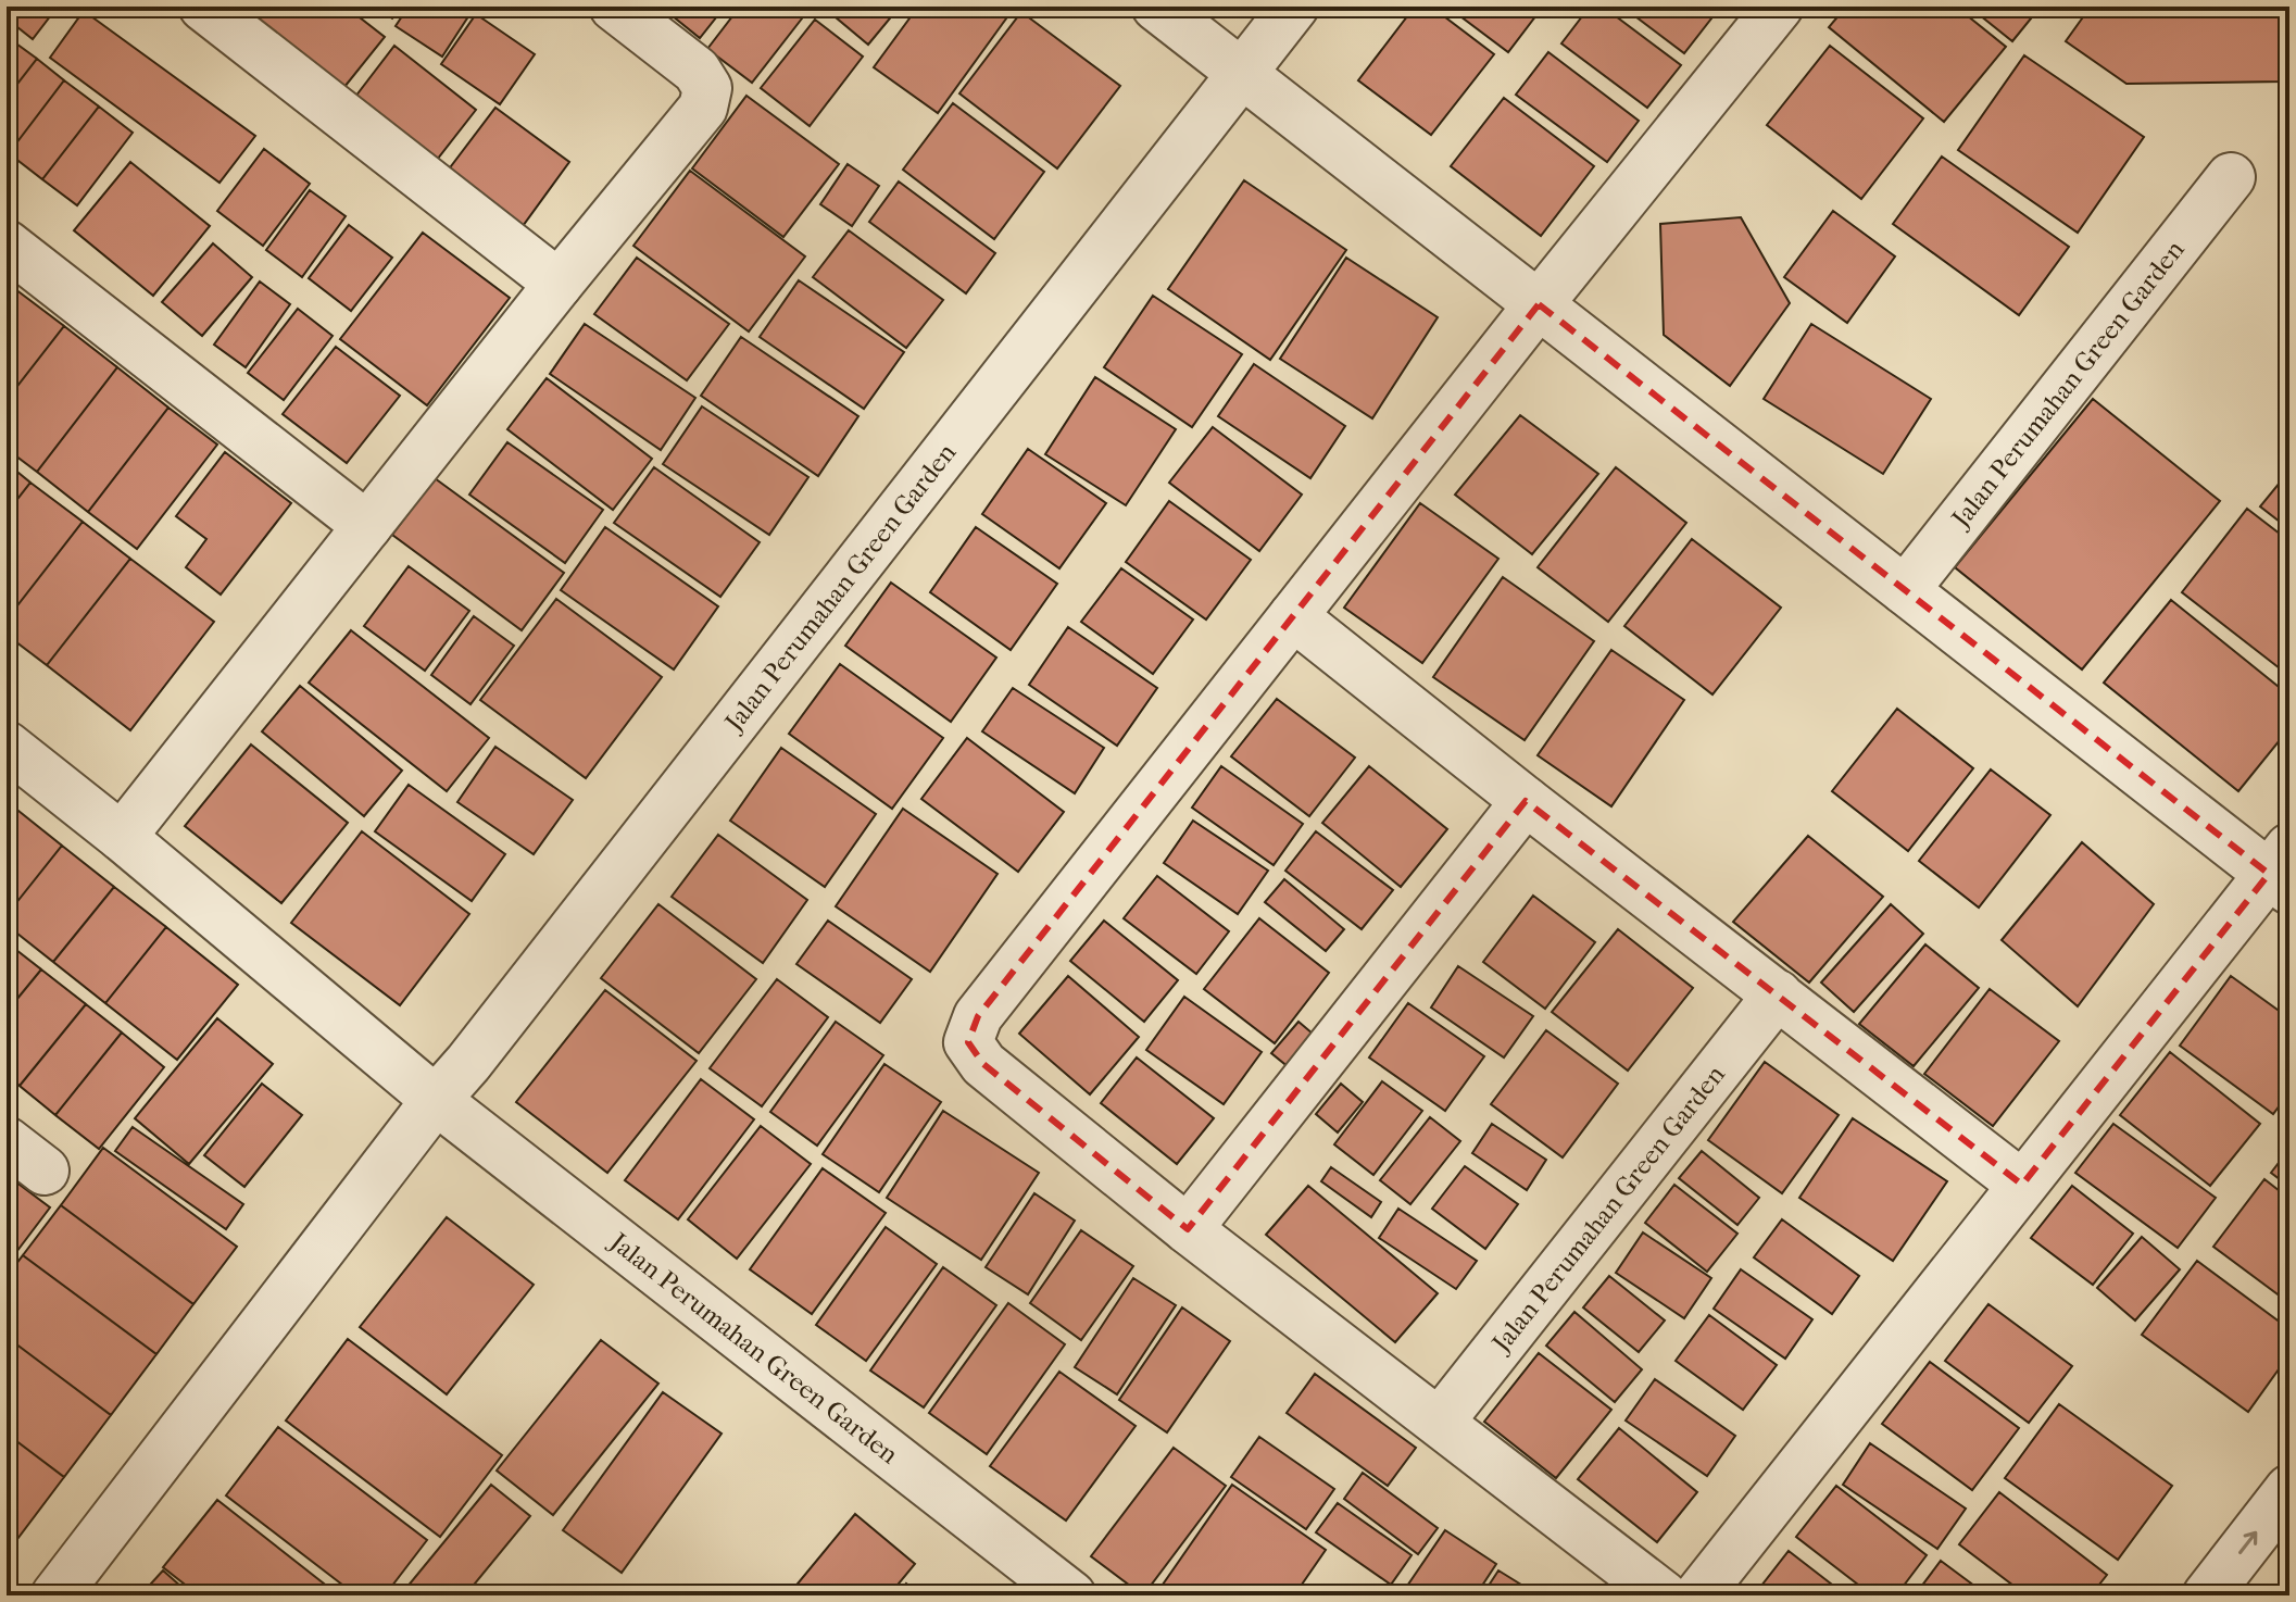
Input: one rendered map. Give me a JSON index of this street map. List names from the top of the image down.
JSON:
{
  "streets": {
    "street": ["Jalan Perumahan Green Garden"]
  }
}
